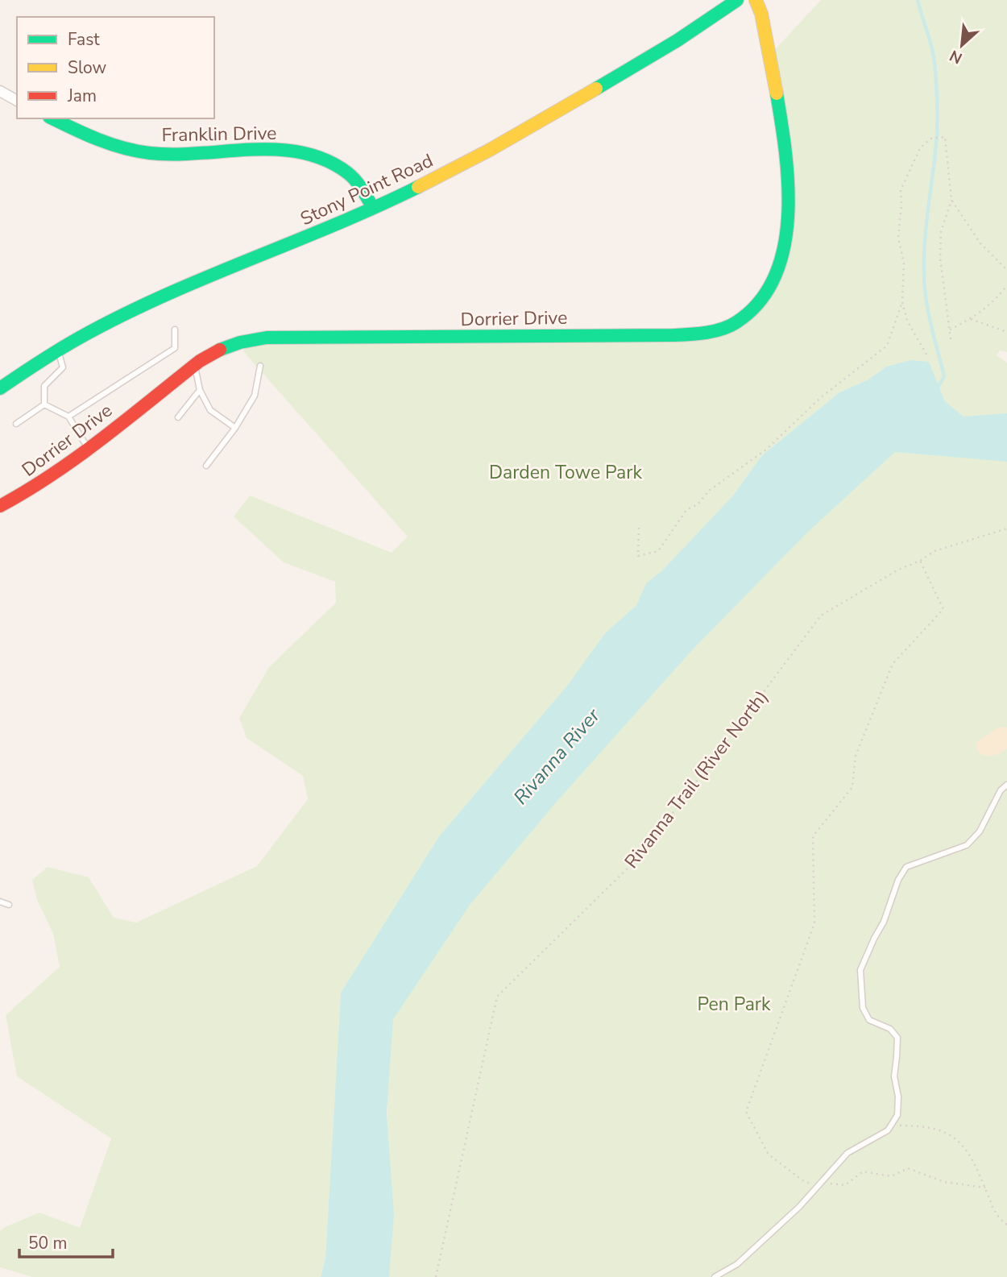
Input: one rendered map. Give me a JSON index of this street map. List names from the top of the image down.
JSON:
{
  "streets": {
    "street": ["Franklin Drive", "Stony Point Road", "Dorrier Drive"],
    "path": ["Rivanna Trail (River North)"]
  },
  "crossings": [
    ["Franklin Drive", "Stony Point Road"]
  ],
  "water": ["Rivanna River"],
  "parks": ["Darden Towe Park", "Pen Park"],
  "legend": ["Fast", "Slow", "Jam"],
  "scale_bar": "50 m",
  "north": "bottom left"
}
